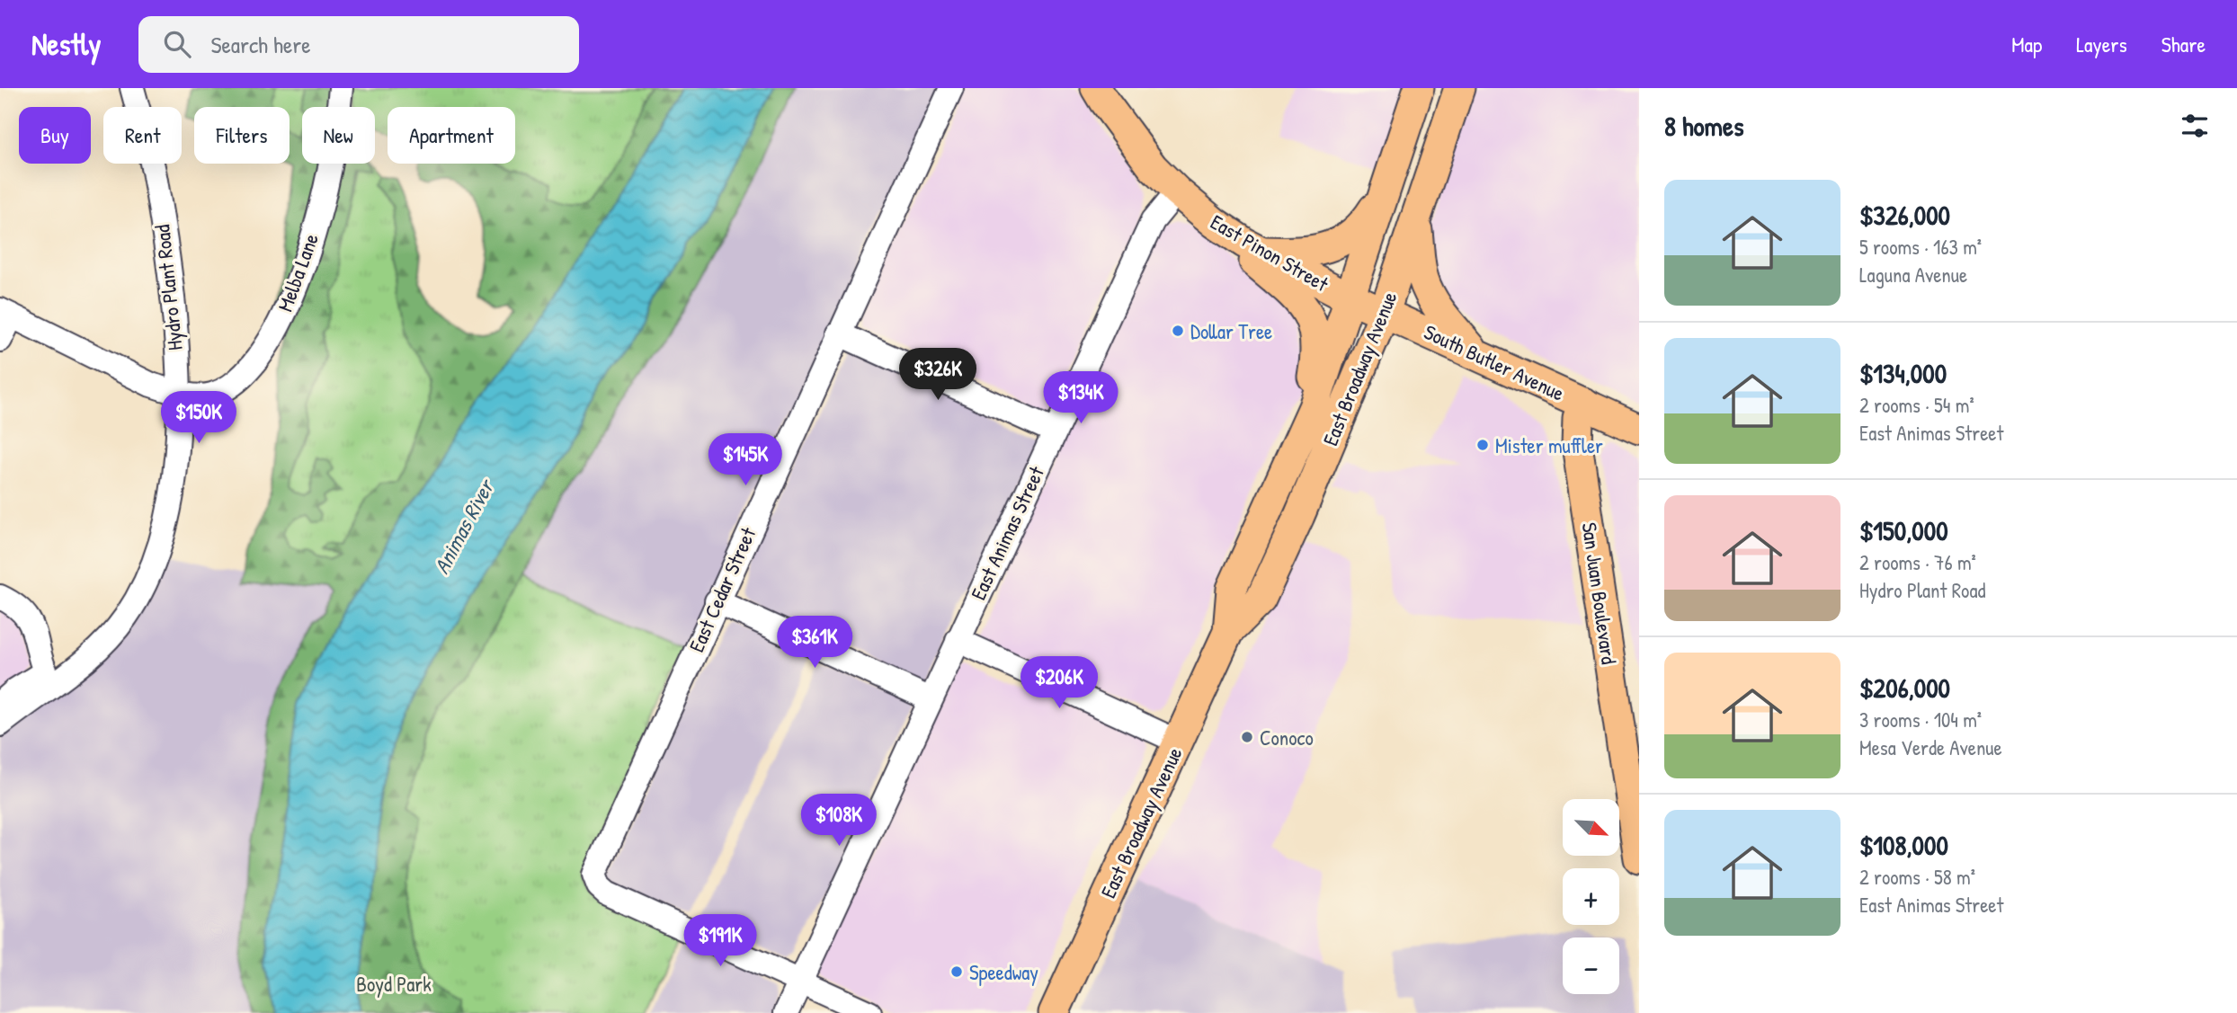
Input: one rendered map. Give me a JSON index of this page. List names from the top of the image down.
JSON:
{
  "streets": {
    "main road": [
      "East Pinon Street",
      "South Butler Avenue",
      "East Broadway Avenue",
      "San Juan Boulevard"
    ],
    "street": [
      "Melba Lane",
      "Hydro Plant Road",
      "East Animas Street",
      "East Cedar Street"
    ]
  },
  "crossings": [
    ["East Pinon Street", "South Butler Avenue"],
    ["East Pinon Street", "East Broadway Avenue"],
    ["East Pinon Street", "East Animas Street"],
    ["Melba Lane", "Hydro Plant Road"],
    ["South Butler Avenue", "East Broadway Avenue"],
    ["South Butler Avenue", "San Juan Boulevard"]
  ],
  "water": ["Animas River"],
  "parks": ["Boyd Park"],
  "places": [
    "Dollar Tree",
    "Mister muffler",
    "Conoco",
    "Speedway"
  ],
  "north": "bottom right",
  "page": {
    "header": "Nestly",
    "search": "Search here",
    "nav": ["Map", "Layers", "Share"],
    "heading": "8 homes",
    "chip": [
      "Buy",
      "Rent",
      "Filters",
      "New",
      "Apartment"
    ],
    "list": [
      {
        "name": "$326,000",
        "note": "5 rooms · 163 m² · Laguna Avenue"
      },
      {
        "name": "$134,000",
        "note": "2 rooms · 54 m² · East Animas Street"
      },
      {
        "name": "$150,000",
        "note": "2 rooms · 76 m² · Hydro Plant Road"
      },
      {
        "name": "$206,000",
        "note": "3 rooms · 104 m² · Mesa Verde Avenue"
      },
      {
        "name": "$108,000",
        "note": "2 rooms · 58 m² · East Animas Street"
      }
    ],
    "price": [
      "$326K",
      "$134K",
      "$150K",
      "$145K",
      "$361K",
      "$206K",
      "$108K",
      "$191K"
    ],
    "map_buttons": ["+", "−"]
  }
}
